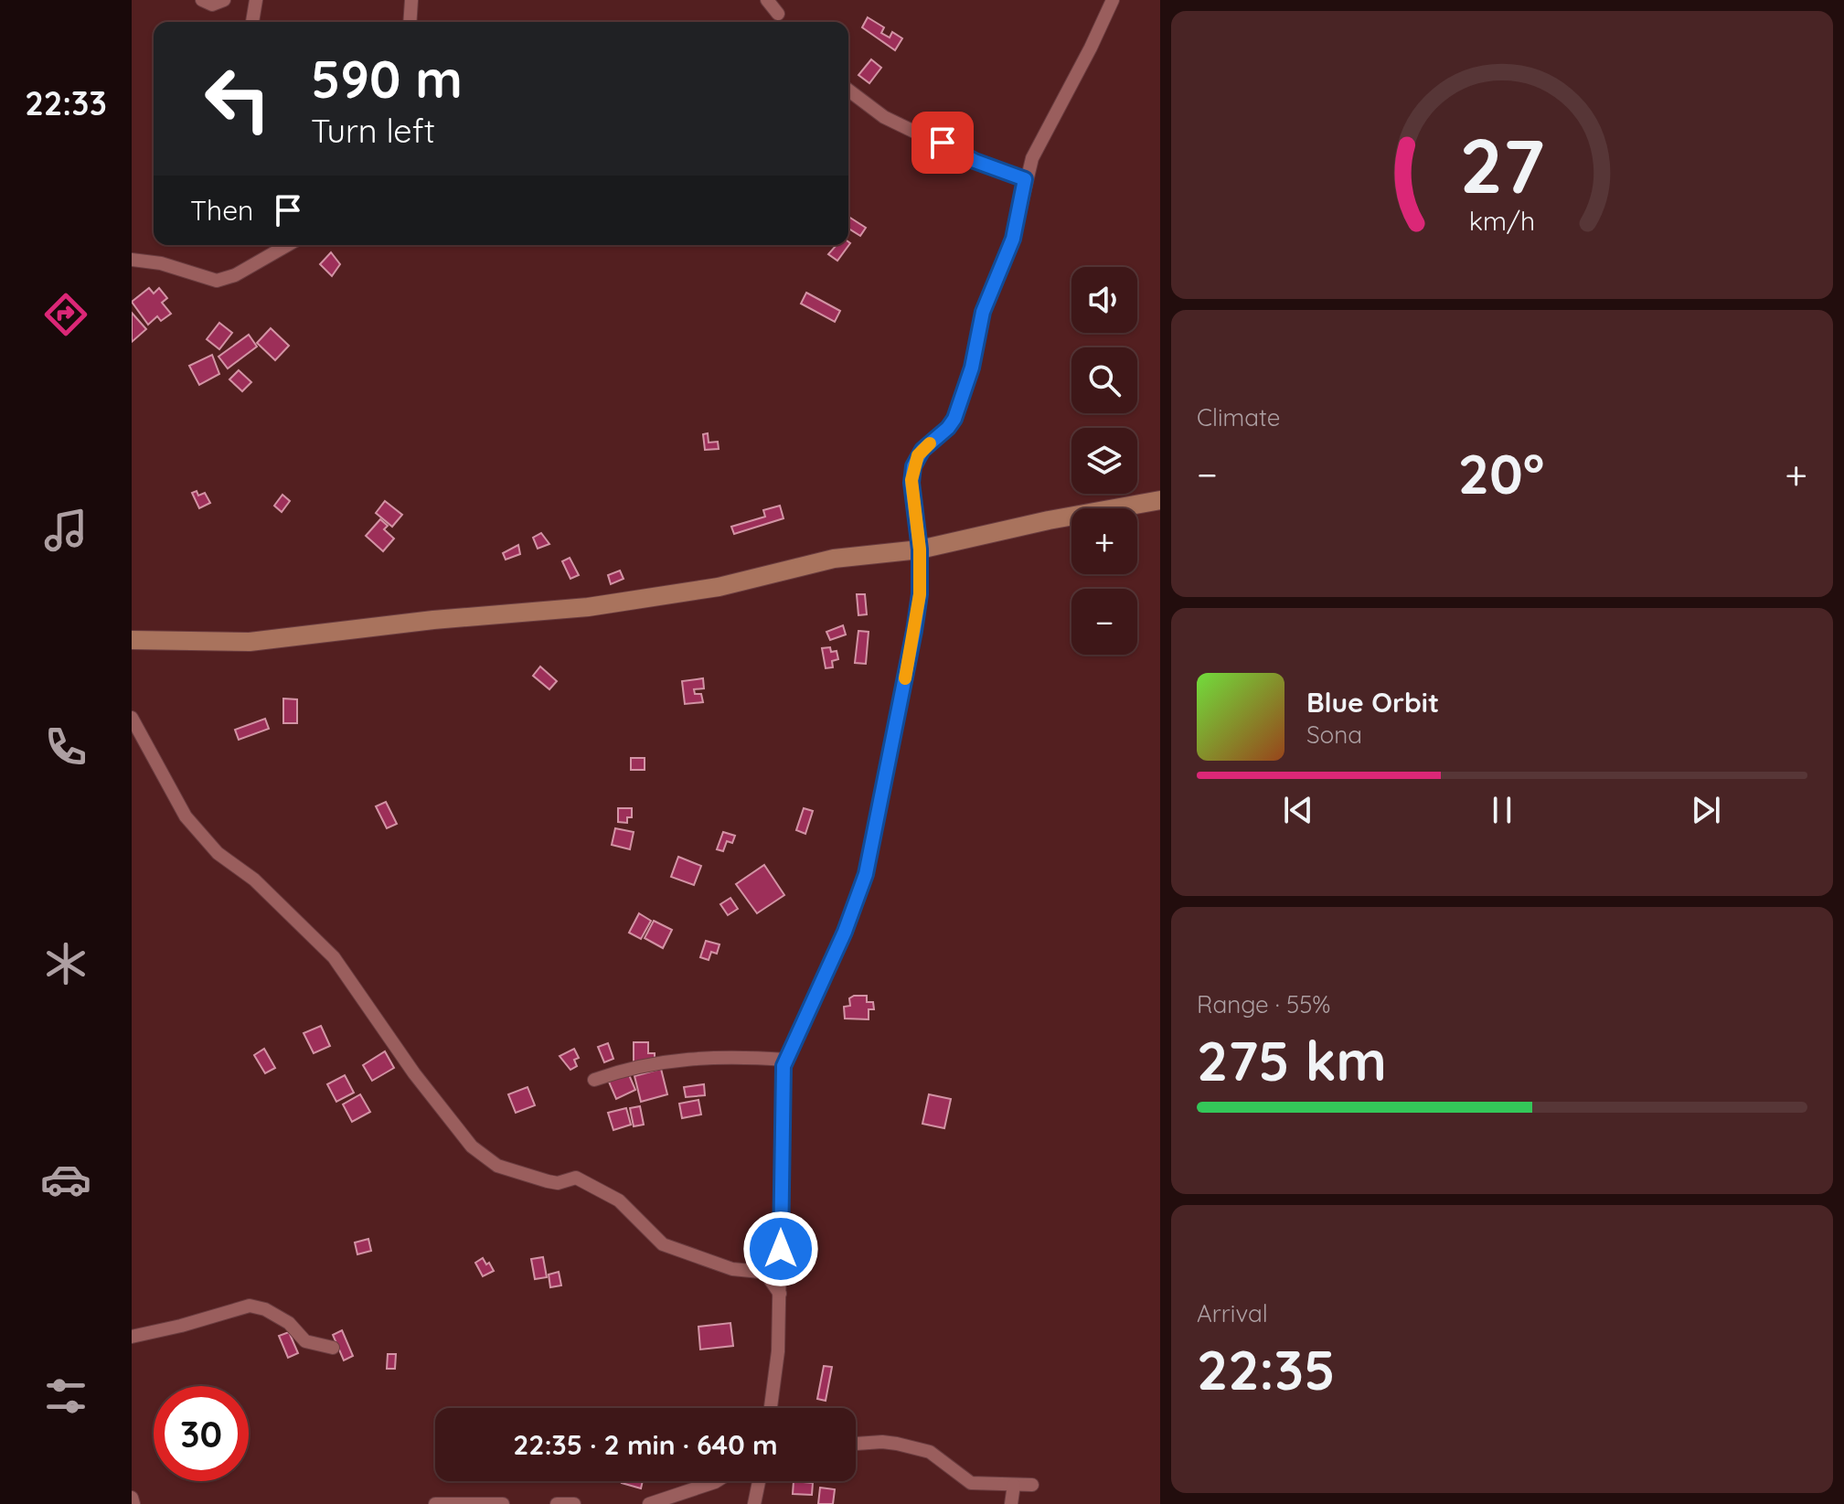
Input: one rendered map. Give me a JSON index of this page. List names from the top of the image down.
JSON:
{
  "page": {
    "tabs": "22:33",
    "turn": ["590 m", "Turn left"],
    "then": "Then",
    "map_buttons": ["+", "−"],
    "tile": [
      "Climate",
      ["Range · 55%", "275 km"],
      ["Arrival", "22:35"]
    ],
    "heat": ["−", "20°", "+"],
    "song": ["Blue Orbit", "Sona"],
    "limit": "30",
    "trip": "22:35 · 2 min · 640 m",
    "gauge": ["27", "km/h"]
  }
}
